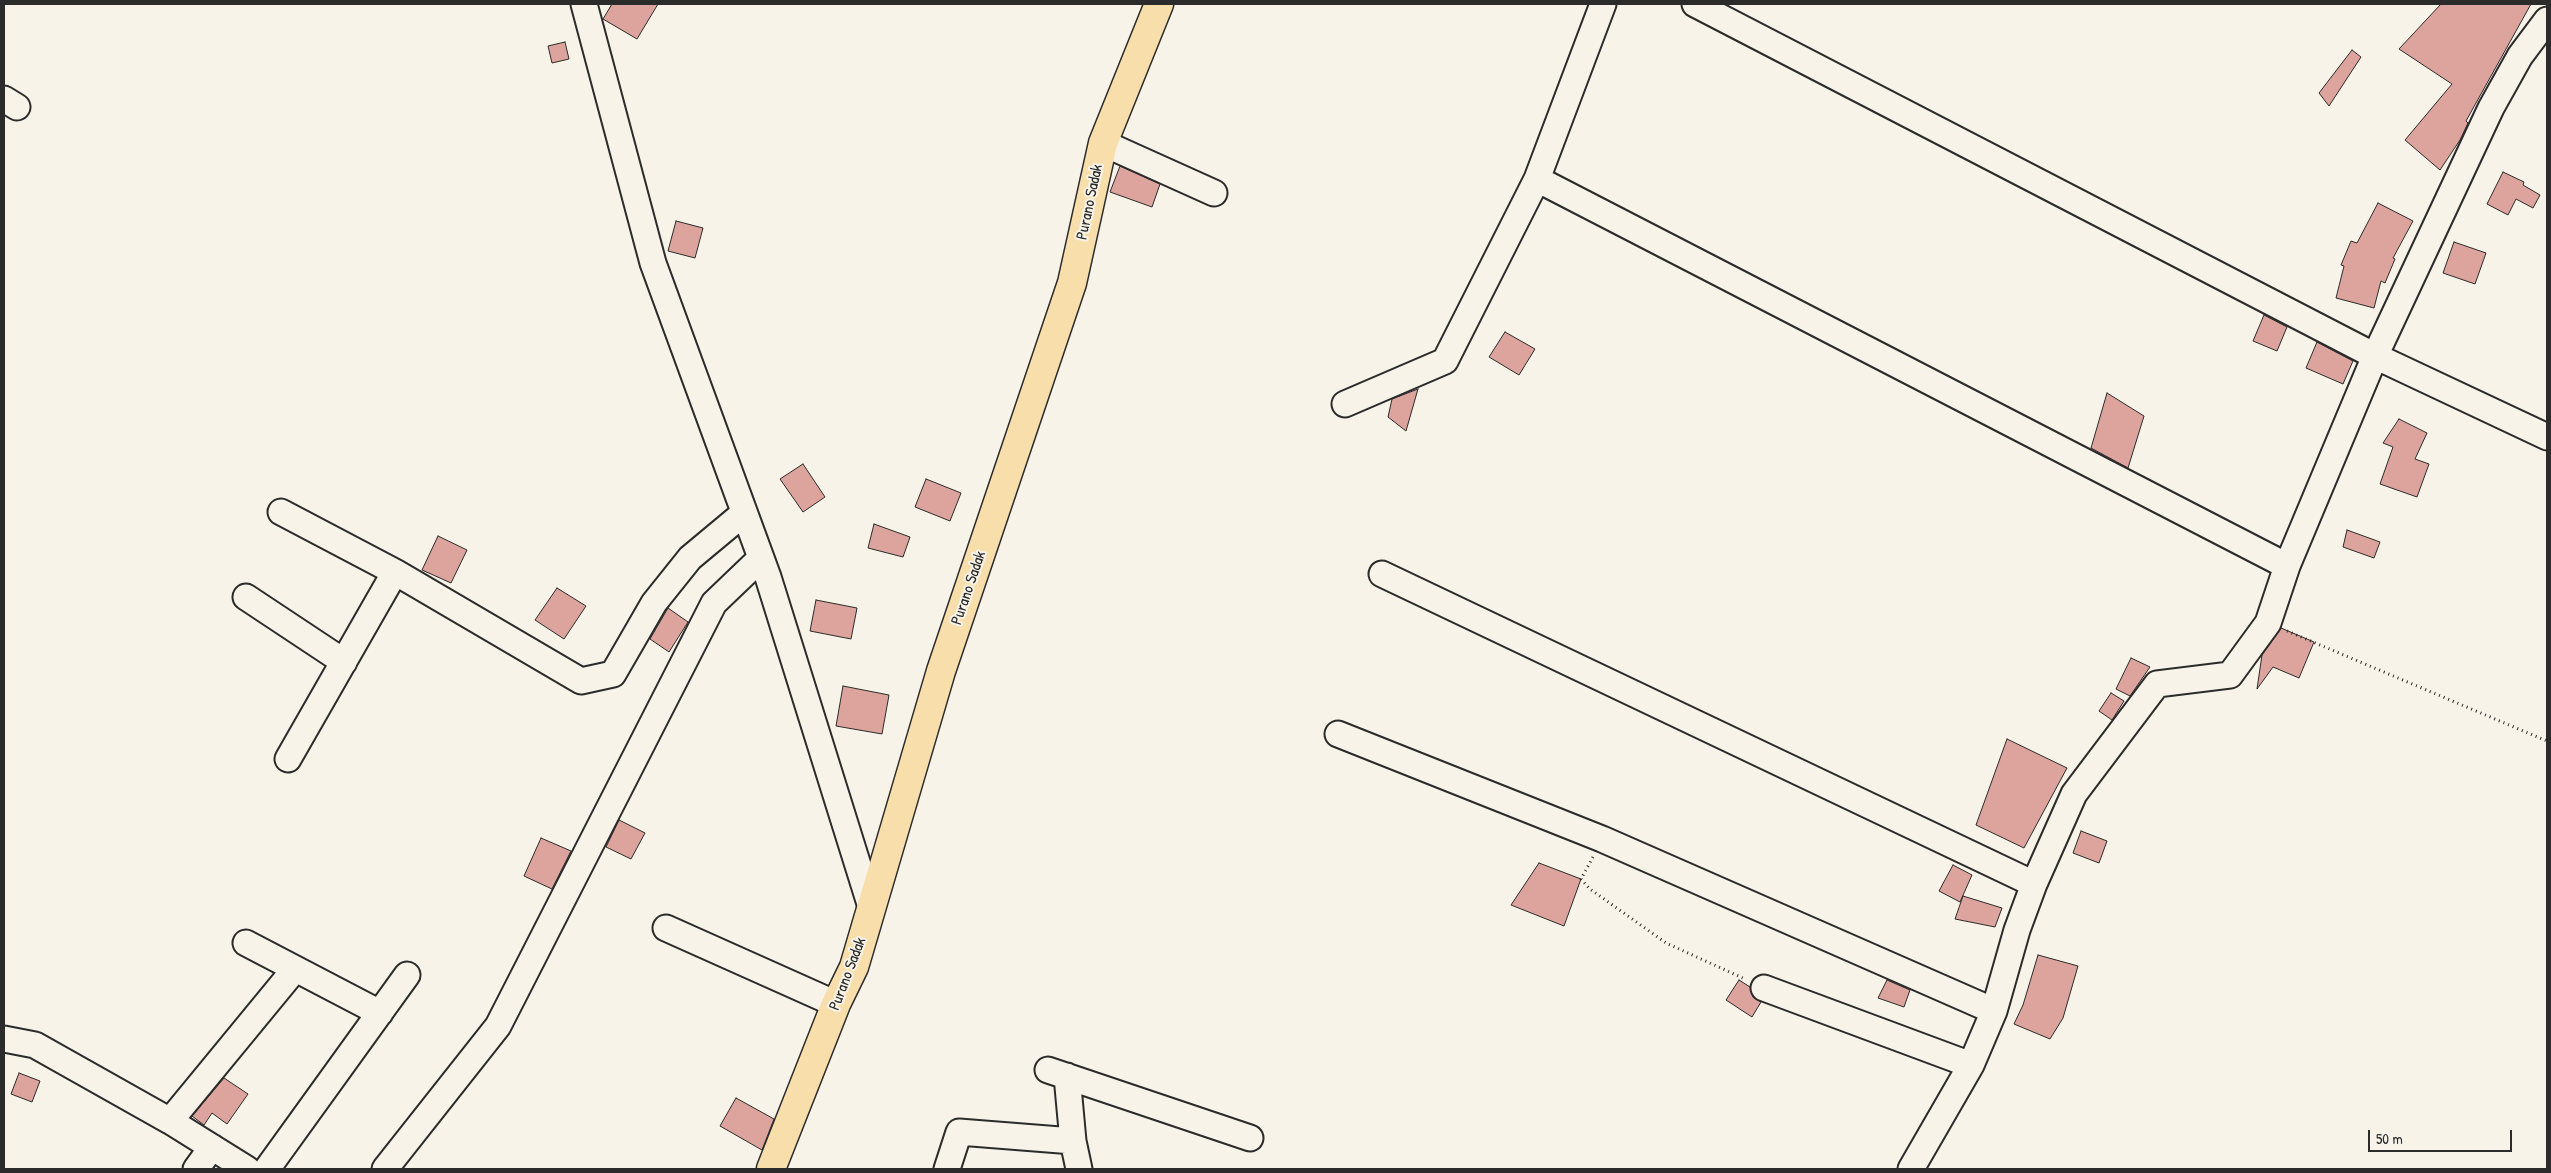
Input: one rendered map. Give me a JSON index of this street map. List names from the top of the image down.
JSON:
{
  "streets": {
    "main road": ["Purano Sadak"]
  },
  "scale_bar": "50 m"
}
